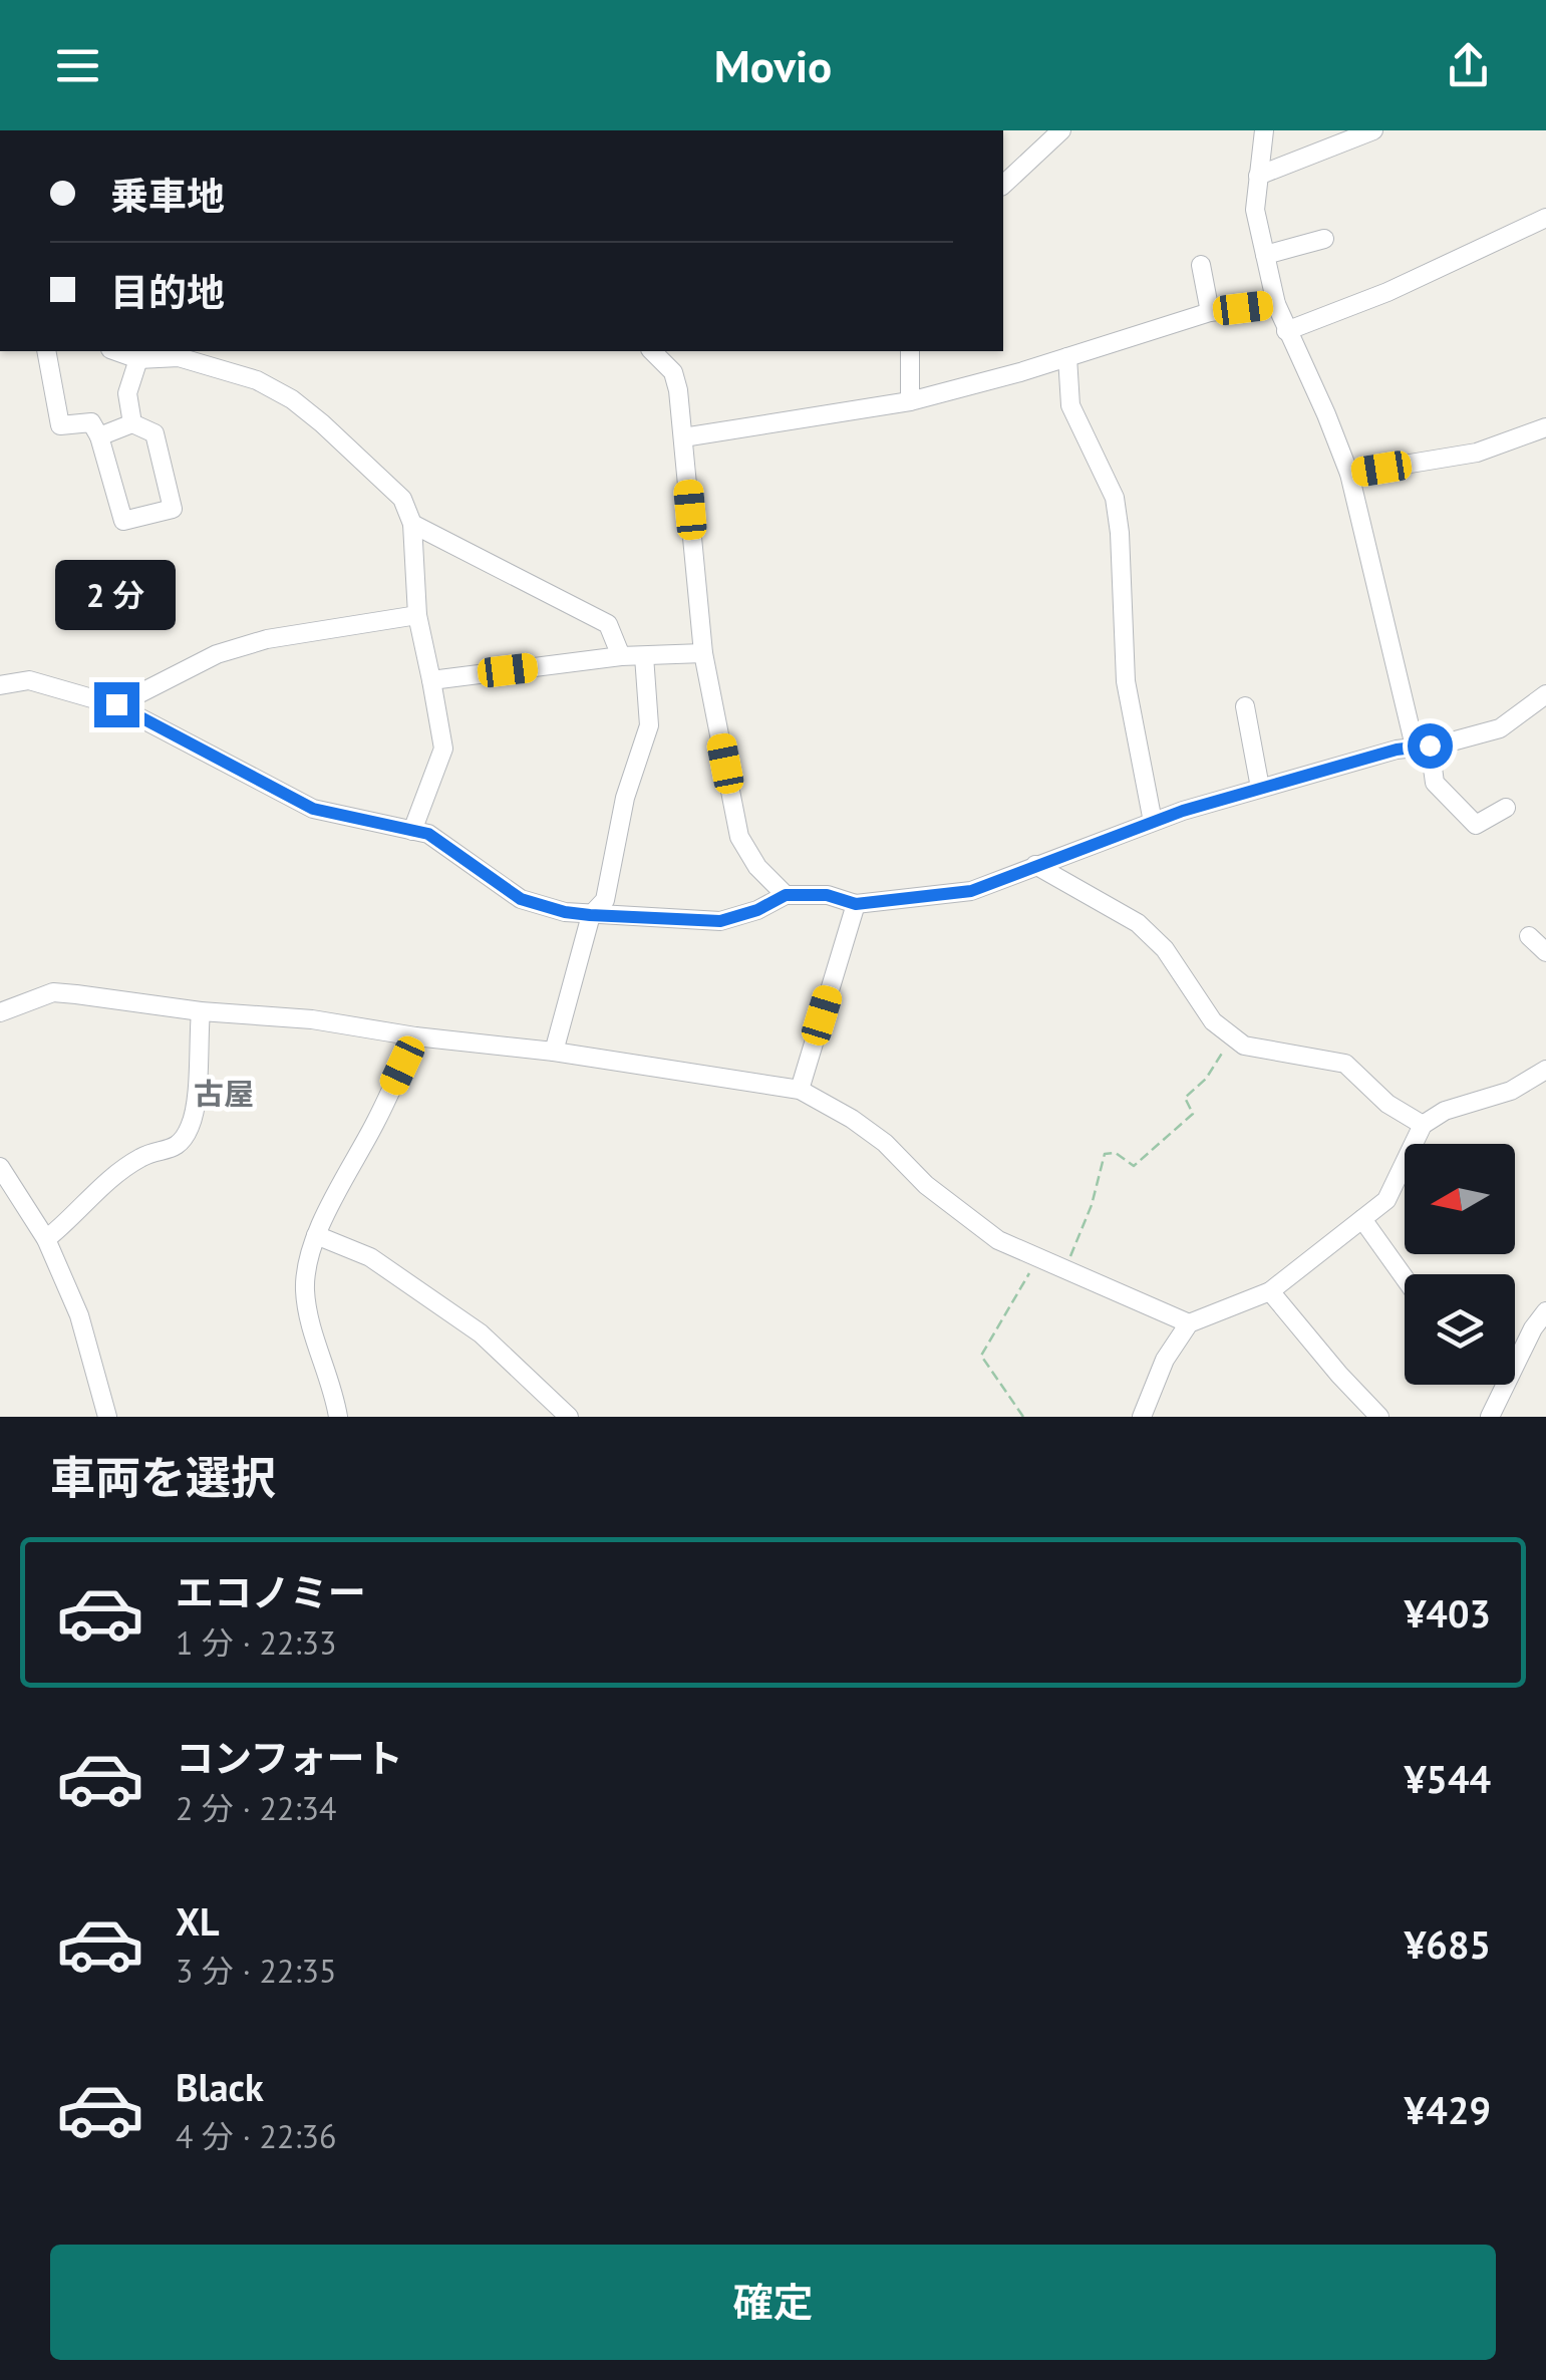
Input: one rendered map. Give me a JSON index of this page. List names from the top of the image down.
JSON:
{
  "districts": ["古屋"],
  "north": "left",
  "page": {
    "header": "Movio",
    "banner": ["乗車地", "目的地"],
    "bubble": "2 分",
    "heading": "車両を選択",
    "list": [
      {
        "name": "エコノミー",
        "note": "1 分 · 22:33",
        "value": "¥403"
      },
      {
        "name": "コンフォート",
        "note": "2 分 · 22:34",
        "value": "¥544"
      },
      {
        "name": "XL",
        "note": "3 分 · 22:35",
        "value": "¥685"
      },
      {
        "name": "Black",
        "note": "4 分 · 22:36",
        "value": "¥429"
      }
    ],
    "buttons": "確定"
  }
}
